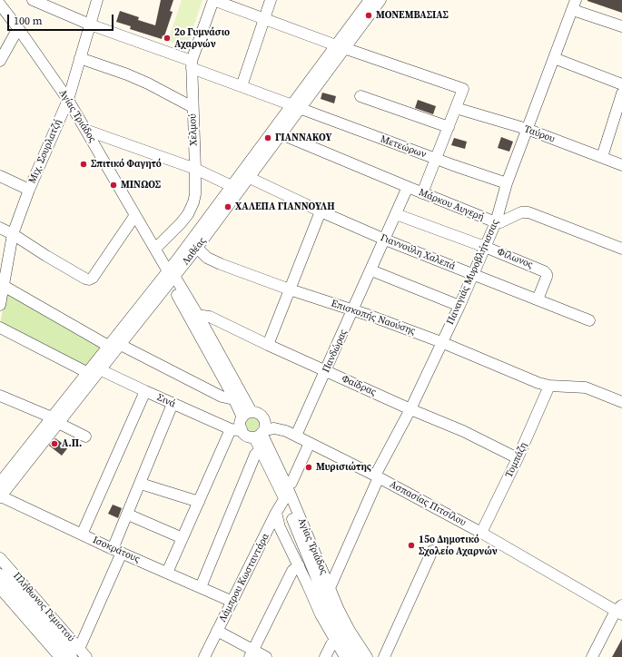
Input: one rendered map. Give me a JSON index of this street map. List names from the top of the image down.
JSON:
{
  "streets": {
    "street": [
      "Αγίας Τριάδος",
      "Χελμού",
      "Ταύρου",
      "Μετεώρων",
      "Μιχ. Σουρλατζή",
      "Μάρκου Αυγερή",
      "Λαθέας",
      "Γιαννούλη Χαλεπά",
      "Φίλωνος",
      "Παναγιάς Μυροβλήτισσας",
      "Επισκοπής Ναούσης",
      "Πανδώρας",
      "Φαίδρας",
      "Σινά",
      "Τομπάζη",
      "Ασπασίας Πιτσίλου",
      "Ισοκράτους",
      "Λάμπρου Κωσταντάρα",
      "Πλήθωνος Γεμιστού"
    ]
  },
  "crossings": [
    ["Αγίας Τριάδος", "Χελμού"],
    ["Αγίας Τριάδος", "Μιχ. Σουρλατζή"],
    ["Αγίας Τριάδος", "Λαθέας"],
    ["Αγίας Τριάδος", "Παναγιάς Μυροβλήτισσας"],
    ["Αγίας Τριάδος", "Φαίδρας"],
    ["Αγίας Τριάδος", "Σινά"],
    ["Αγίας Τριάδος", "Ασπασίας Πιτσίλου"],
    ["Αγίας Τριάδος", "Ισοκράτους"],
    ["Αγίας Τριάδος", "Λάμπρου Κωσταντάρα"],
    ["Χελμού", "Μετεώρων"],
    ["Ταύρου", "Παναγιάς Μυροβλήτισσας"],
    ["Μετεώρων", "Μιχ. Σουρλατζή"],
    ["Μετεώρων", "Λαθέας"],
    ["Μετεώρων", "Παναγιάς Μυροβλήτισσας"],
    ["Μάρκου Αυγερή", "Λαθέας"],
    ["Μάρκου Αυγερή", "Παναγιάς Μυροβλήτισσας"],
    ["Μάρκου Αυγερή", "Πανδώρας"],
    ["Λαθέας", "Γιαννούλη Χαλεπά"],
    ["Λαθέας", "Επισκοπής Ναούσης"],
    ["Λαθέας", "Σινά"],
    ["Λαθέας", "Ισοκράτους"],
    ["Γιαννούλη Χαλεπά", "Φίλωνος"],
    ["Γιαννούλη Χαλεπά", "Παναγιάς Μυροβλήτισσας"],
    ["Γιαννούλη Χαλεπά", "Πανδώρας"],
    ["Φίλωνος", "Παναγιάς Μυροβλήτισσας"],
    ["Φίλωνος", "Πανδώρας"],
    ["Παναγιάς Μυροβλήτισσας", "Επισκοπής Ναούσης"],
    ["Παναγιάς Μυροβλήτισσας", "Φαίδρας"],
    ["Παναγιάς Μυροβλήτισσας", "Ασπασίας Πιτσίλου"],
    ["Επισκοπής Ναούσης", "Πανδώρας"],
    ["Επισκοπής Ναούσης", "Τομπάζη"],
    ["Πανδώρας", "Φαίδρας"],
    ["Πανδώρας", "Ασπασίας Πιτσίλου"],
    ["Φαίδρας", "Τομπάζη"],
    ["Τομπάζη", "Ασπασίας Πιτσίλου"],
    ["Ασπασίας Πιτσίλου", "Λάμπρου Κωσταντάρα"],
    ["Ισοκράτους", "Λάμπρου Κωσταντάρα"]
  ],
  "places": [
    "ΜΟΝΕΜΒΑΣΙΑΣ",
    "2ο Γυμνάσιο Αχαρνών",
    "ΓΙΑΝΝΑΚΟΥ",
    "Σπιτικό Φαγητό",
    "ΜΙΝΩΟΣ",
    "ΧΑΛΕΠΑ ΓΙΑΝΝΟΥΛΗ",
    "Α.Π.",
    "Μυρισιώτης",
    "15ο Δημοτικό Σχολείο Αχαρνών"
  ],
  "scale_bar": "100 m"
}
